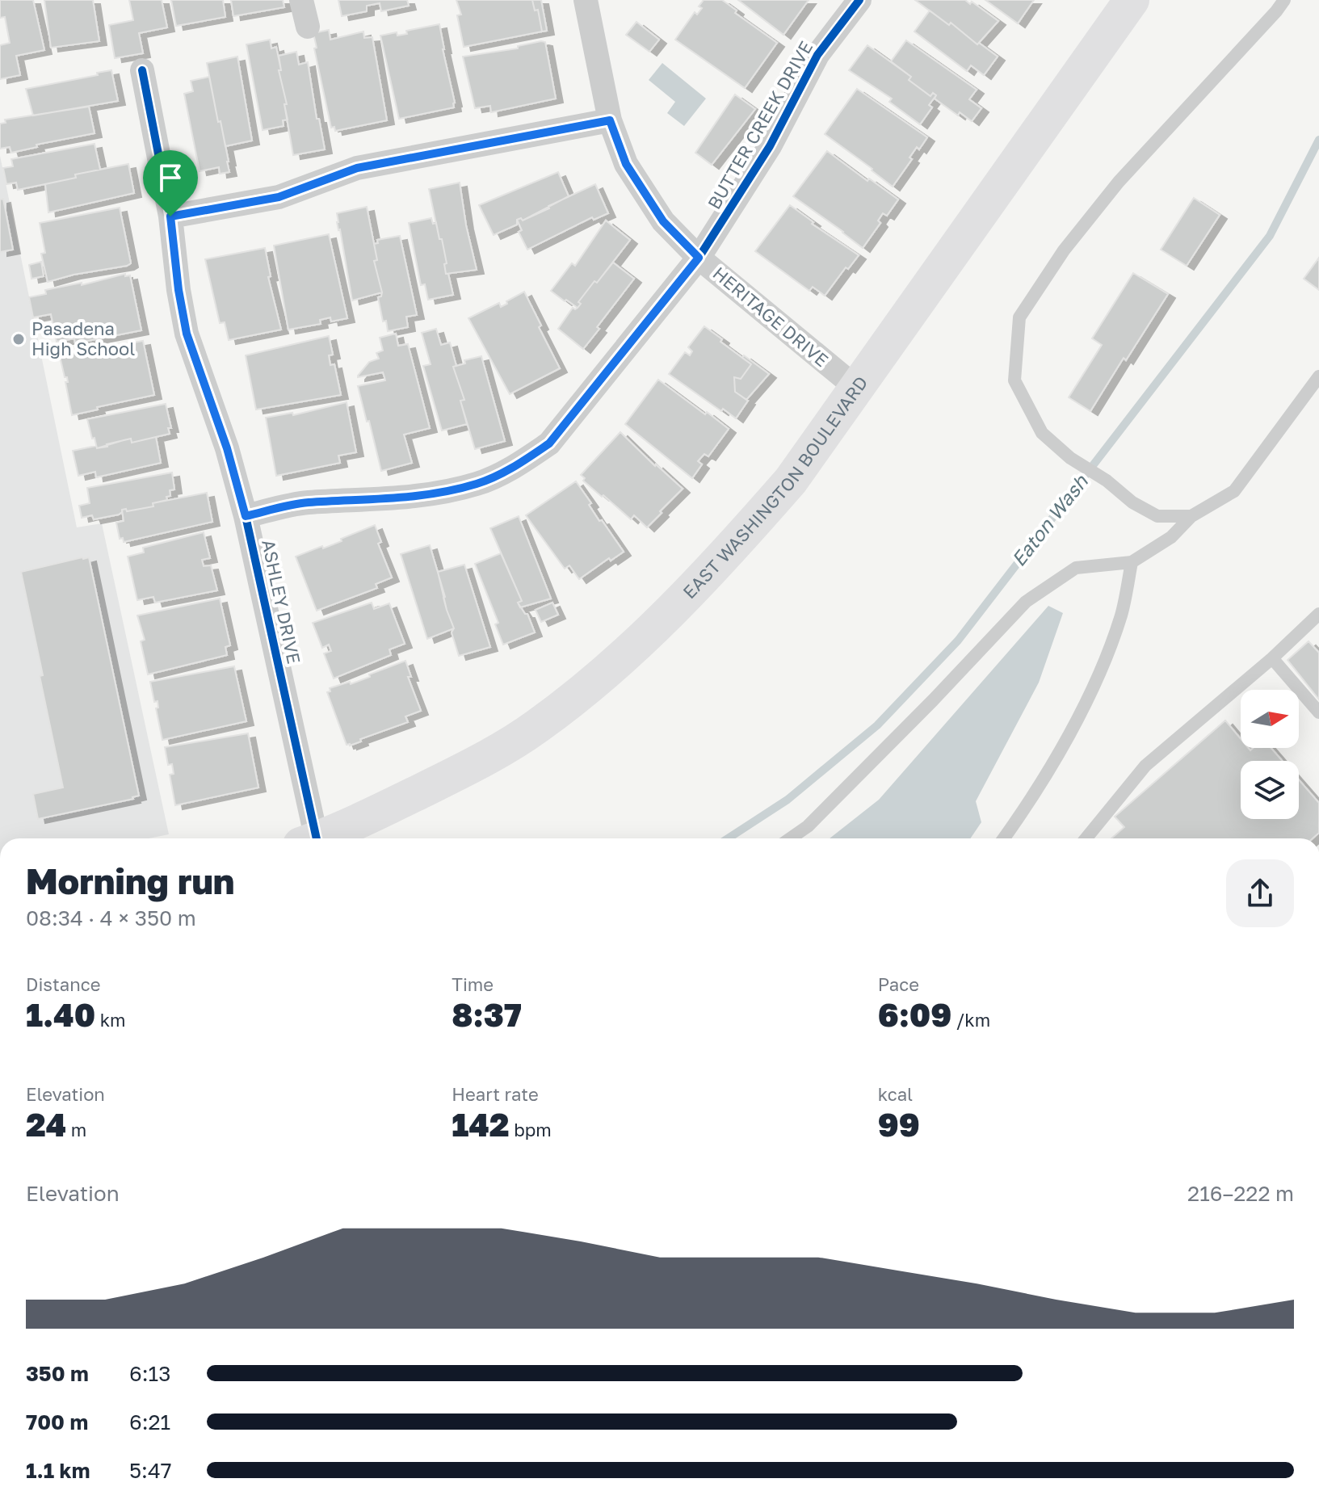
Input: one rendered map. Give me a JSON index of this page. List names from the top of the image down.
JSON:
{
  "streets": {
    "main road": ["EAST WASHINGTON BOULEVARD"],
    "street": ["BUTTER CREEK DRIVE", "HERITAGE DRIVE", "ASHLEY DRIVE"]
  },
  "crossings": [
    ["BUTTER CREEK DRIVE", "HERITAGE DRIVE"],
    ["BUTTER CREEK DRIVE", "ASHLEY DRIVE"],
    ["HERITAGE DRIVE", "EAST WASHINGTON BOULEVARD"]
  ],
  "water": ["Eaton Wash"],
  "places": ["Pasadena High School"],
  "north": "right",
  "page": {
    "heading": ["Morning run", "08:34 · 4 × 350 m"],
    "stats": [
      ["Distance", "1.40 km"],
      ["Time", "8:37"],
      ["Pace", "6:09 /km"],
      ["Elevation", "24 m"],
      ["Heart rate", "142 bpm"],
      ["kcal", "99"]
    ],
    "chart": ["Elevation", "216–222 m"],
    "list": [
      {
        "name": "350 m",
        "note": "6:13"
      },
      {
        "name": "700 m",
        "note": "6:21"
      },
      {
        "name": "1.1 km",
        "note": "5:47"
      }
    ]
  }
}
